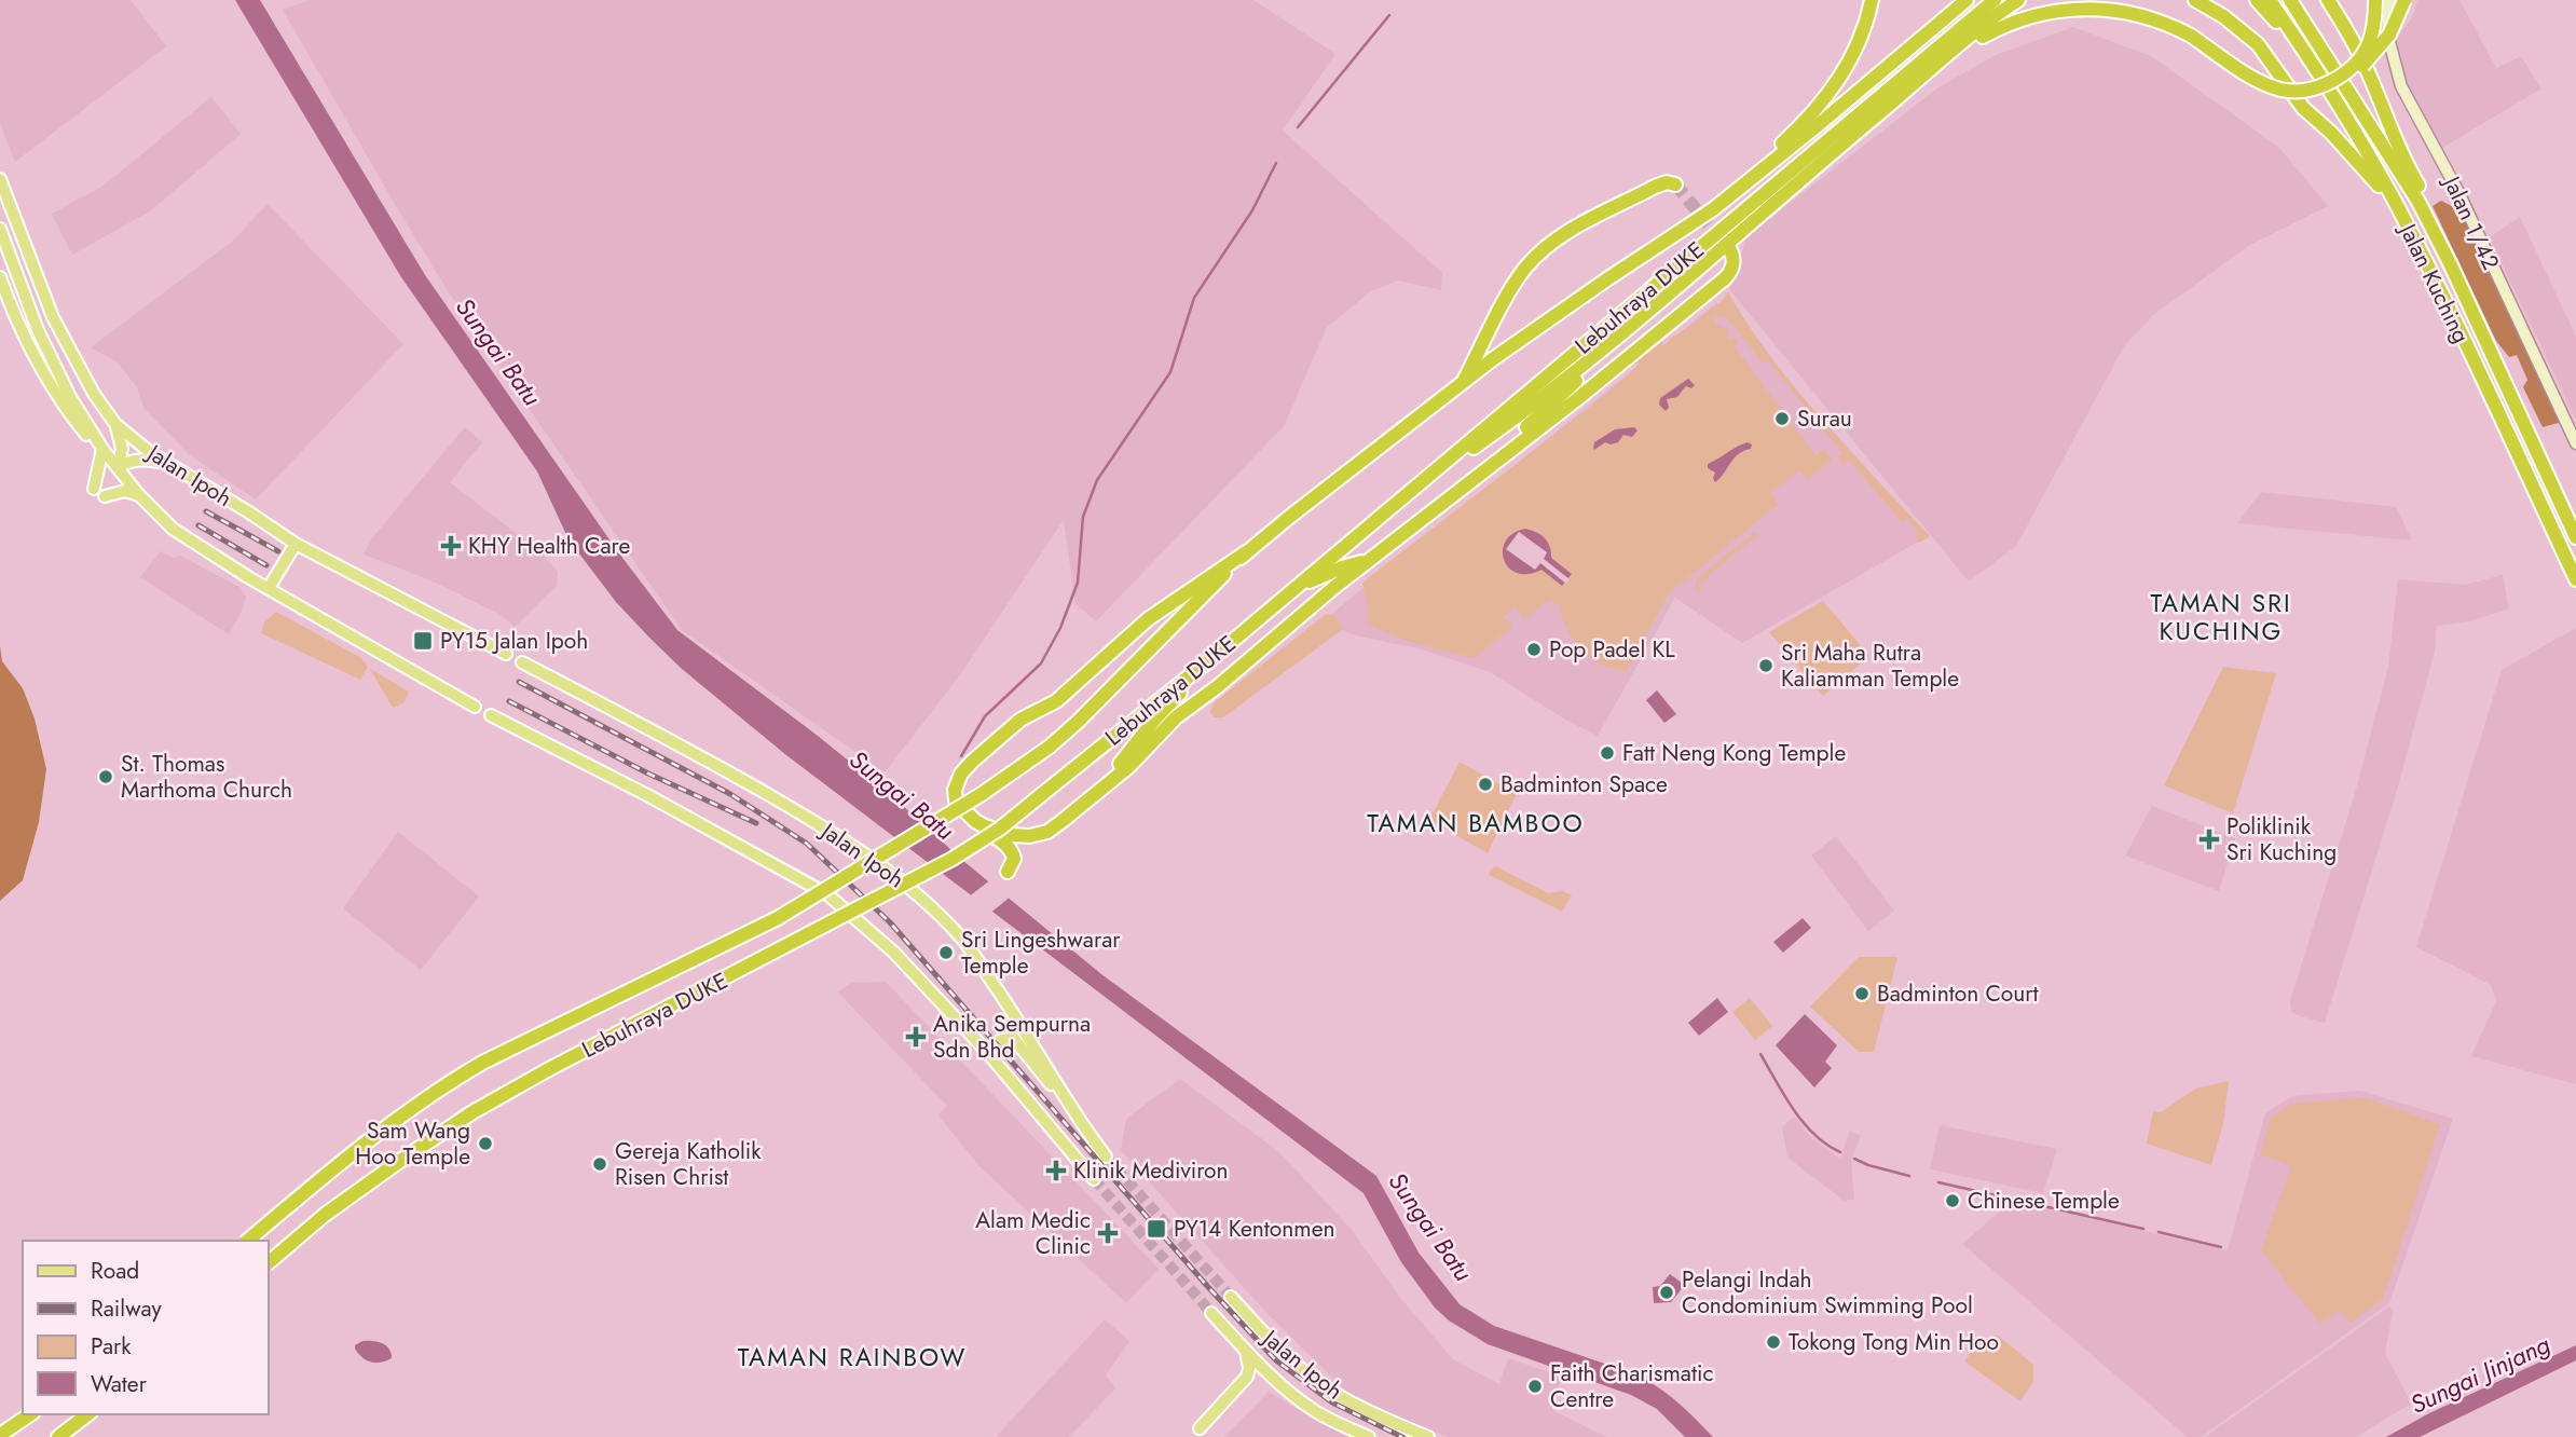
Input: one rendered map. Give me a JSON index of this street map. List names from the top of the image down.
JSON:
{
  "streets": {
    "highway": ["Jalan Kuching", "Lebuhraya DUKE"],
    "main road": ["Jalan Ipoh"],
    "street": ["Jalan 1/42"]
  },
  "districts": ["TAMAN SRI KUCHING", "TAMAN BAMBOO", "TAMAN RAINBOW"],
  "water": ["Sungai Batu", "Sungai Jinjang"],
  "places": {
    "other": [
      "Surau",
      "Pop Padel KL",
      "Sri Maha Rutra Kaliamman Temple",
      "Fatt Neng Kong Temple",
      "St. Thomas Marthoma Church",
      "Badminton Space",
      "Sri Lingeshwarar Temple",
      "Badminton Court",
      "Sam Wang Hoo Temple",
      "Gereja Katholik Risen Christ",
      "Chinese Temple",
      "Pelangi Indah Condominium Swimming Pool",
      "Tokong Tong Min Hoo",
      "Faith Charismatic Centre"
    ],
    "health": [
      "KHY Health Care",
      "Poliklinik Sri Kuching",
      "Anika Sempurna Sdn Bhd",
      "Klinik Mediviron",
      "Alam Medic Clinic"
    ],
    "transit": ["PY15 Jalan Ipoh", "PY14 Kentonmen"]
  },
  "legend": [
    "Road",
    "Railway",
    "Park",
    "Water"
  ]
}
